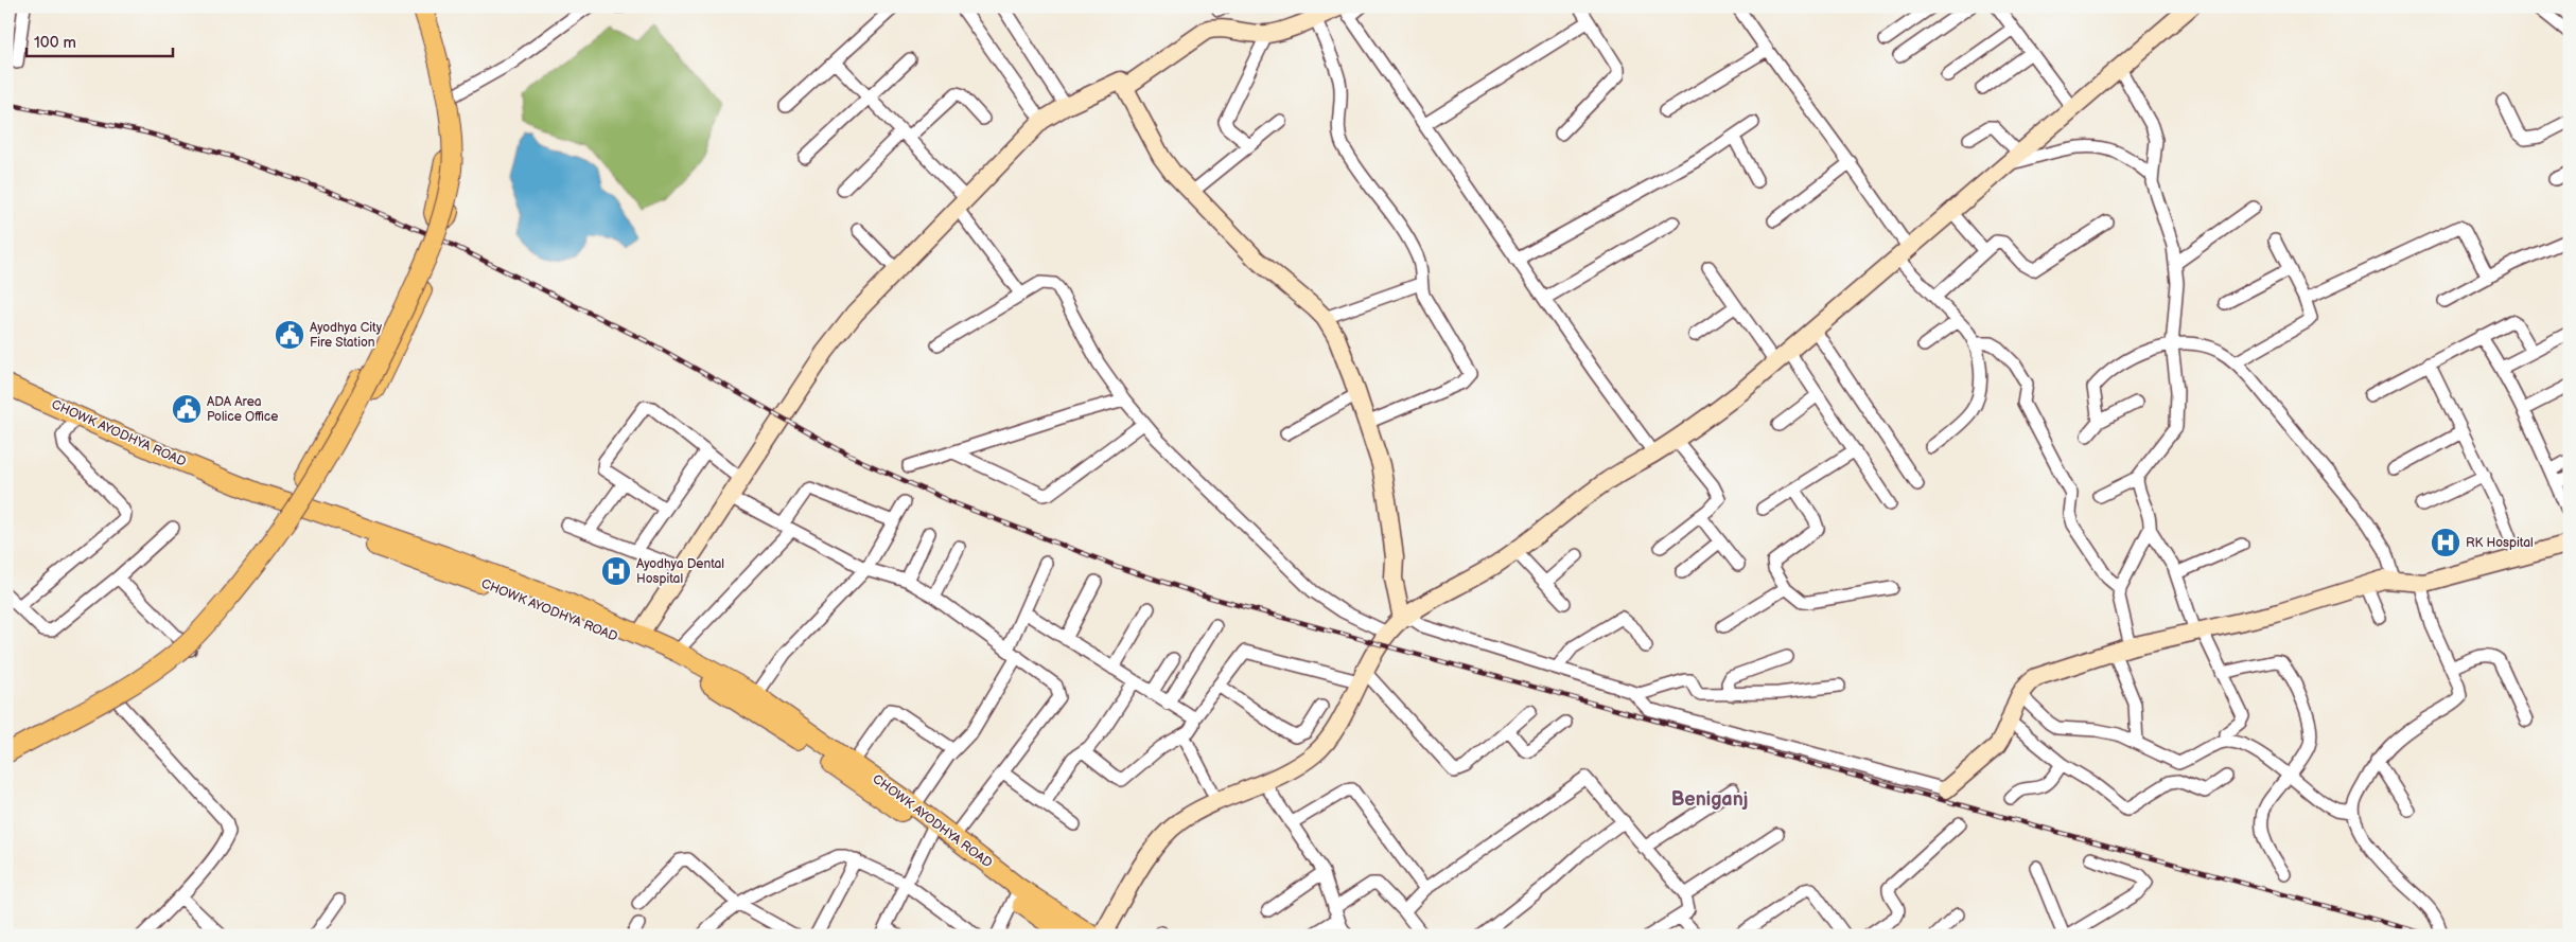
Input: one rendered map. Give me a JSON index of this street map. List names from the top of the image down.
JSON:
{
  "streets": {
    "main road": ["CHOWK AYODHYA ROAD"]
  },
  "districts": ["Beniganj"],
  "places": {
    "public building": ["Ayodhya City Fire Station", "ADA Area Police Office"],
    "hospital": ["RK Hospital", "Ayodhya Dental Hospital"]
  },
  "scale_bar": "100 m"
}
